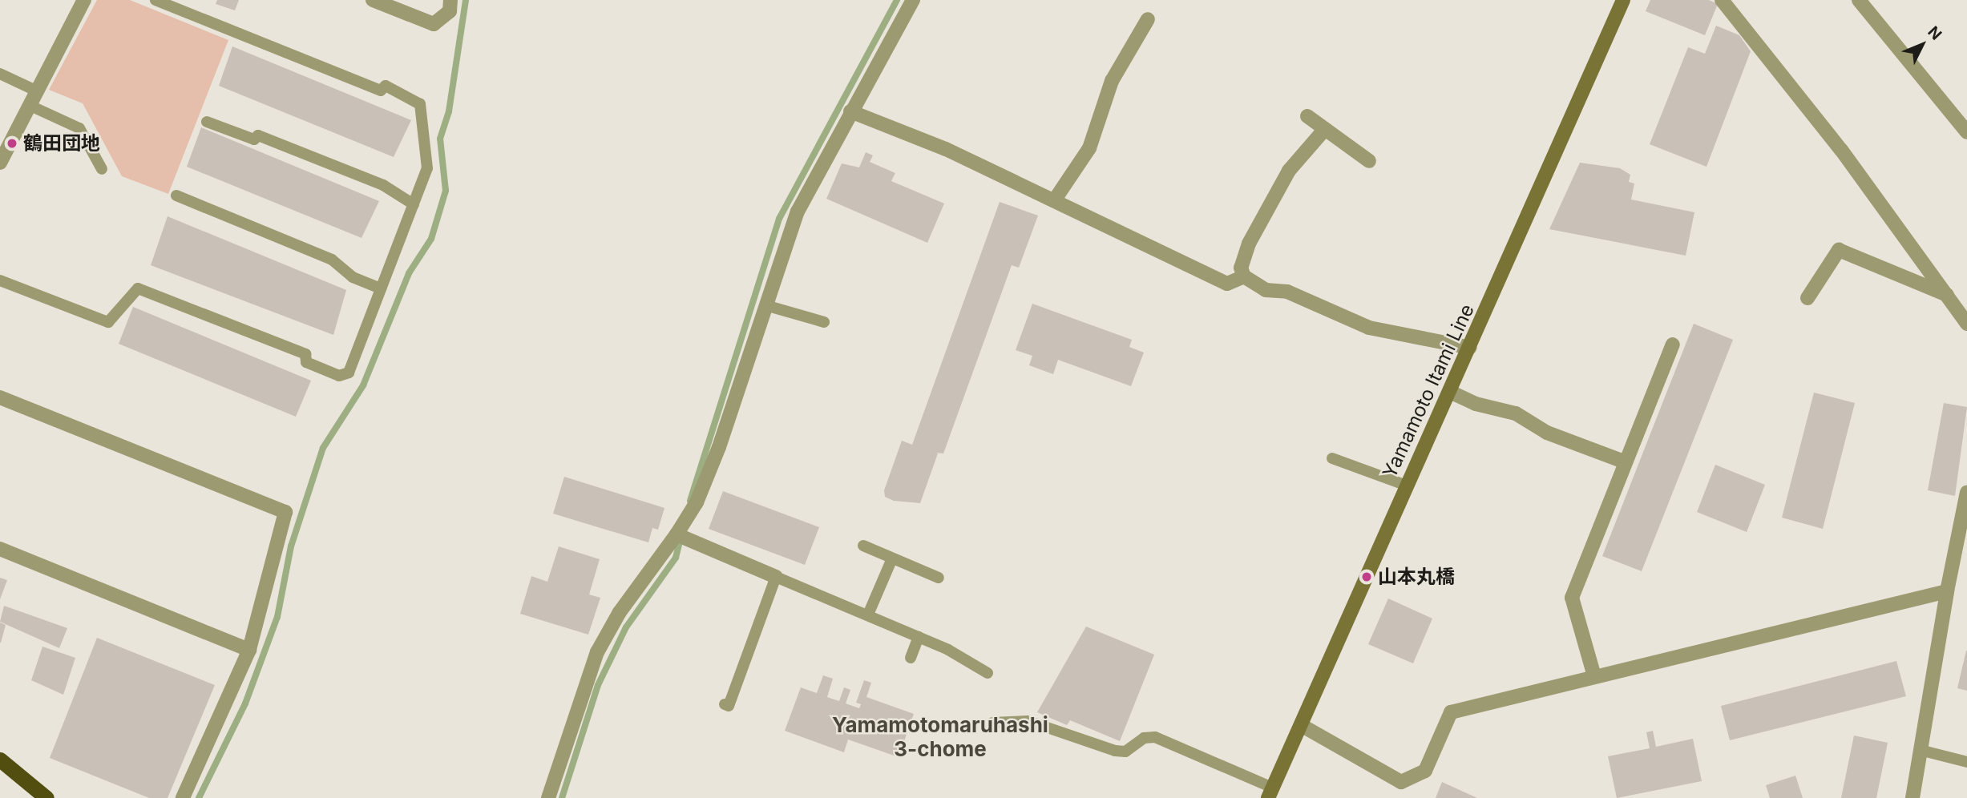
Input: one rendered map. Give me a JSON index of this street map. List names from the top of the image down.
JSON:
{
  "streets": {
    "main road": ["Yamamoto Itami Line"]
  },
  "districts": ["Yamamotomaruhashi 3-chome"],
  "places": ["鶴田団地", "山本丸橋"],
  "north": "top right"
}
